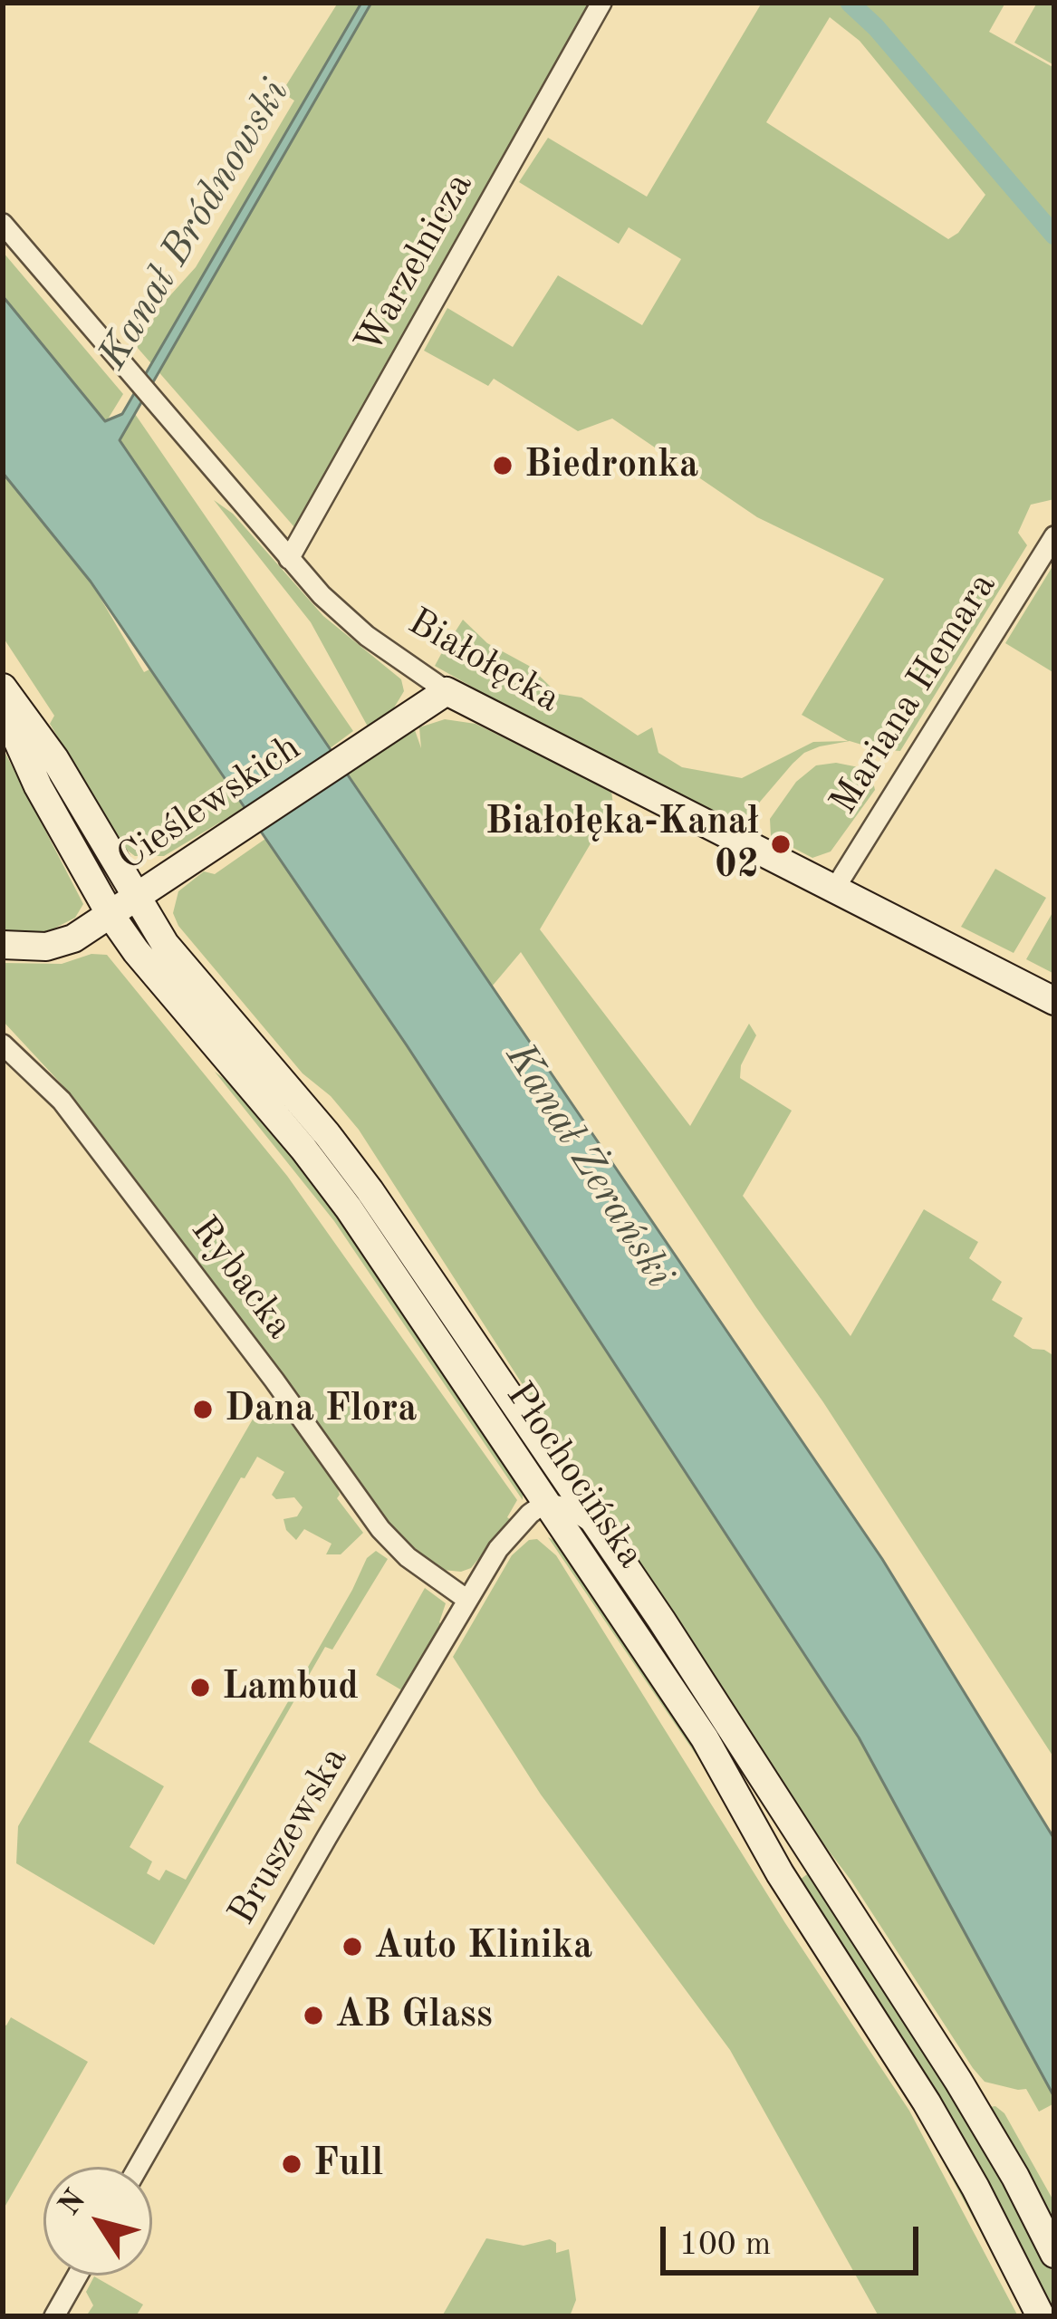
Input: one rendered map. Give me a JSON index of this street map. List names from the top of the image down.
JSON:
{
  "streets": {
    "main road": ["Białołęcka", "Cieślewskich", "Płochocińska"],
    "street": [
      "Warzelnicza",
      "Mariana Hemara",
      "Rybacka",
      "Bruszewska"
    ]
  },
  "crossings": [
    ["Warzelnicza", "Białołęcka"],
    ["Białołęcka", "Mariana Hemara"],
    ["Białołęcka", "Cieślewskich"],
    ["Cieślewskich", "Płochocińska"],
    ["Rybacka", "Bruszewska"],
    ["Płochocińska", "Bruszewska"]
  ],
  "water": ["Kanał Bródnowski", "Kanał Żerański"],
  "places": [
    "Biedronka",
    "Białołęka-Kanał 02",
    "Dana Flora",
    "Lambud",
    "Auto Klinika",
    "AB Glass",
    "Full"
  ],
  "scale_bar": "100 m",
  "north": "top left"
}
